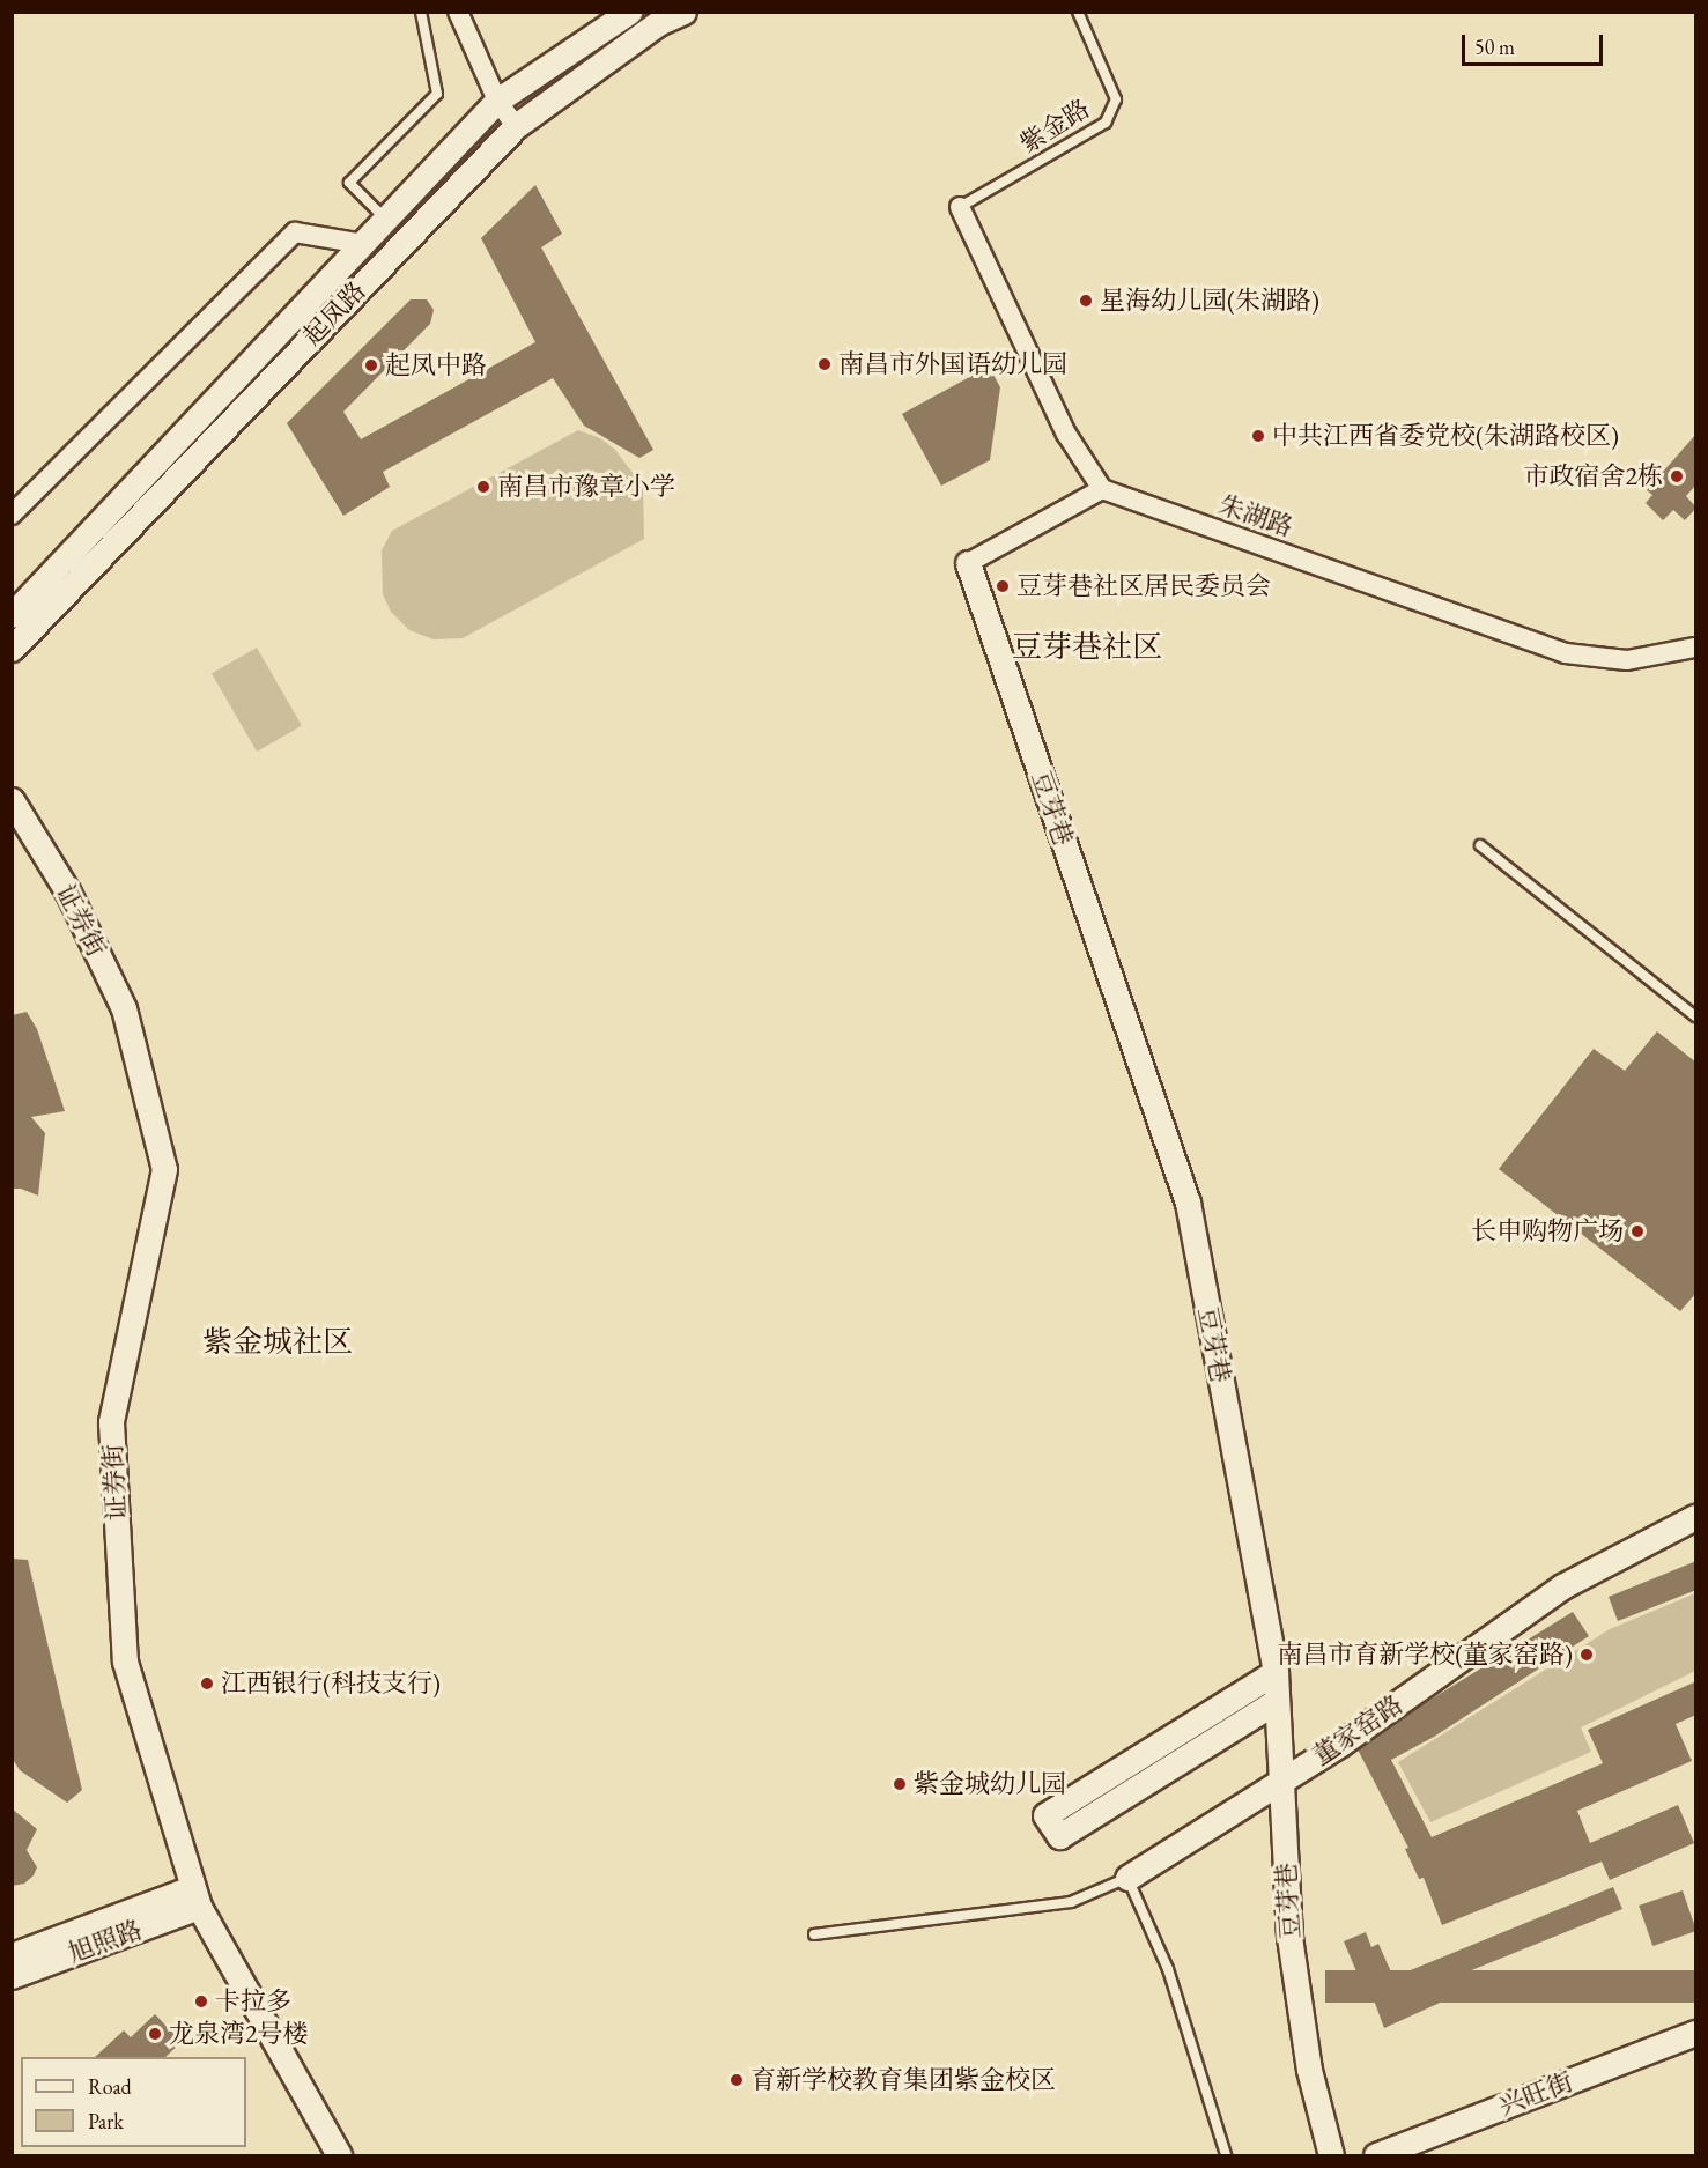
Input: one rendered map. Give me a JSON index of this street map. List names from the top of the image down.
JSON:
{
  "streets": {
    "street": [
      "起凤路",
      "朱湖路",
      "豆芽巷",
      "证券街",
      "董家窑路",
      "旭照路",
      "兴旺街"
    ],
    "lane": ["紫金路"]
  },
  "crossings": [
    ["豆芽巷", "董家窑路"],
    ["证券街", "旭照路"]
  ],
  "districts": ["豆芽巷社区", "紫金城社区"],
  "places": [
    "星海幼儿园(朱湖路)",
    "南昌市外国语幼儿园",
    "起凤中路",
    "中共江西省委党校(朱湖路校区)",
    "市政宿舍2栋",
    "南昌市豫章小学",
    "豆芽巷社区居民委员会",
    "长申购物广场",
    "南昌市育新学校(董家窑路)",
    "江西银行(科技支行)",
    "紫金城幼儿园",
    "卡拉多",
    "龙泉湾2号楼",
    "育新学校教育集团紫金校区"
  ],
  "legend": ["Road", "Park"],
  "scale_bar": "50 m"
}
